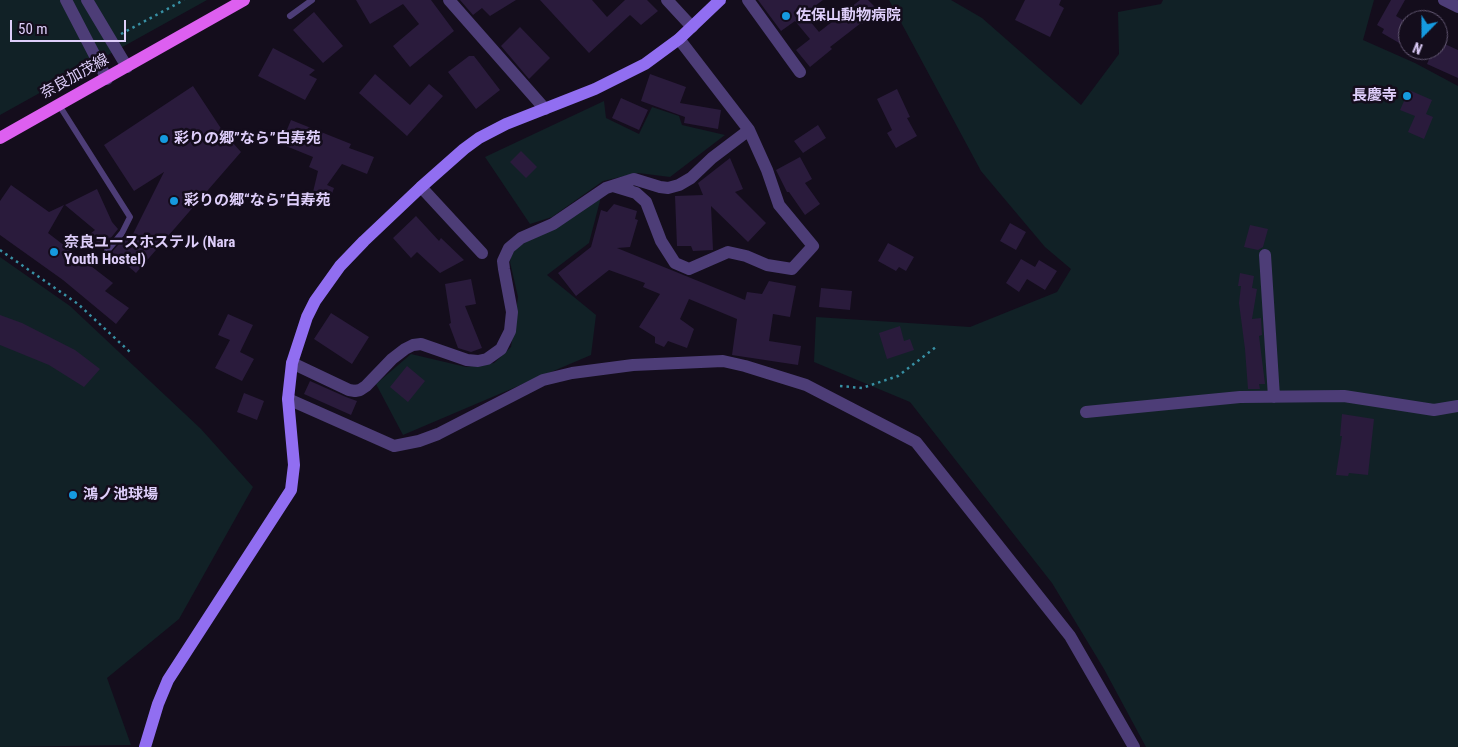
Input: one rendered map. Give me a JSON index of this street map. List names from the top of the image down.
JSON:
{
  "streets": {
    "main road": ["奈良加茂線"]
  },
  "places": [
    "佐保山動物病院",
    "長慶寺",
    "彩りの郷”なら”白寿苑",
    "彩りの郷“なら”白寿苑",
    "奈良ユースホステル (Nara Youth Hostel)",
    "鴻ノ池球場"
  ],
  "scale_bar": "50 m",
  "north": "bottom"
}
